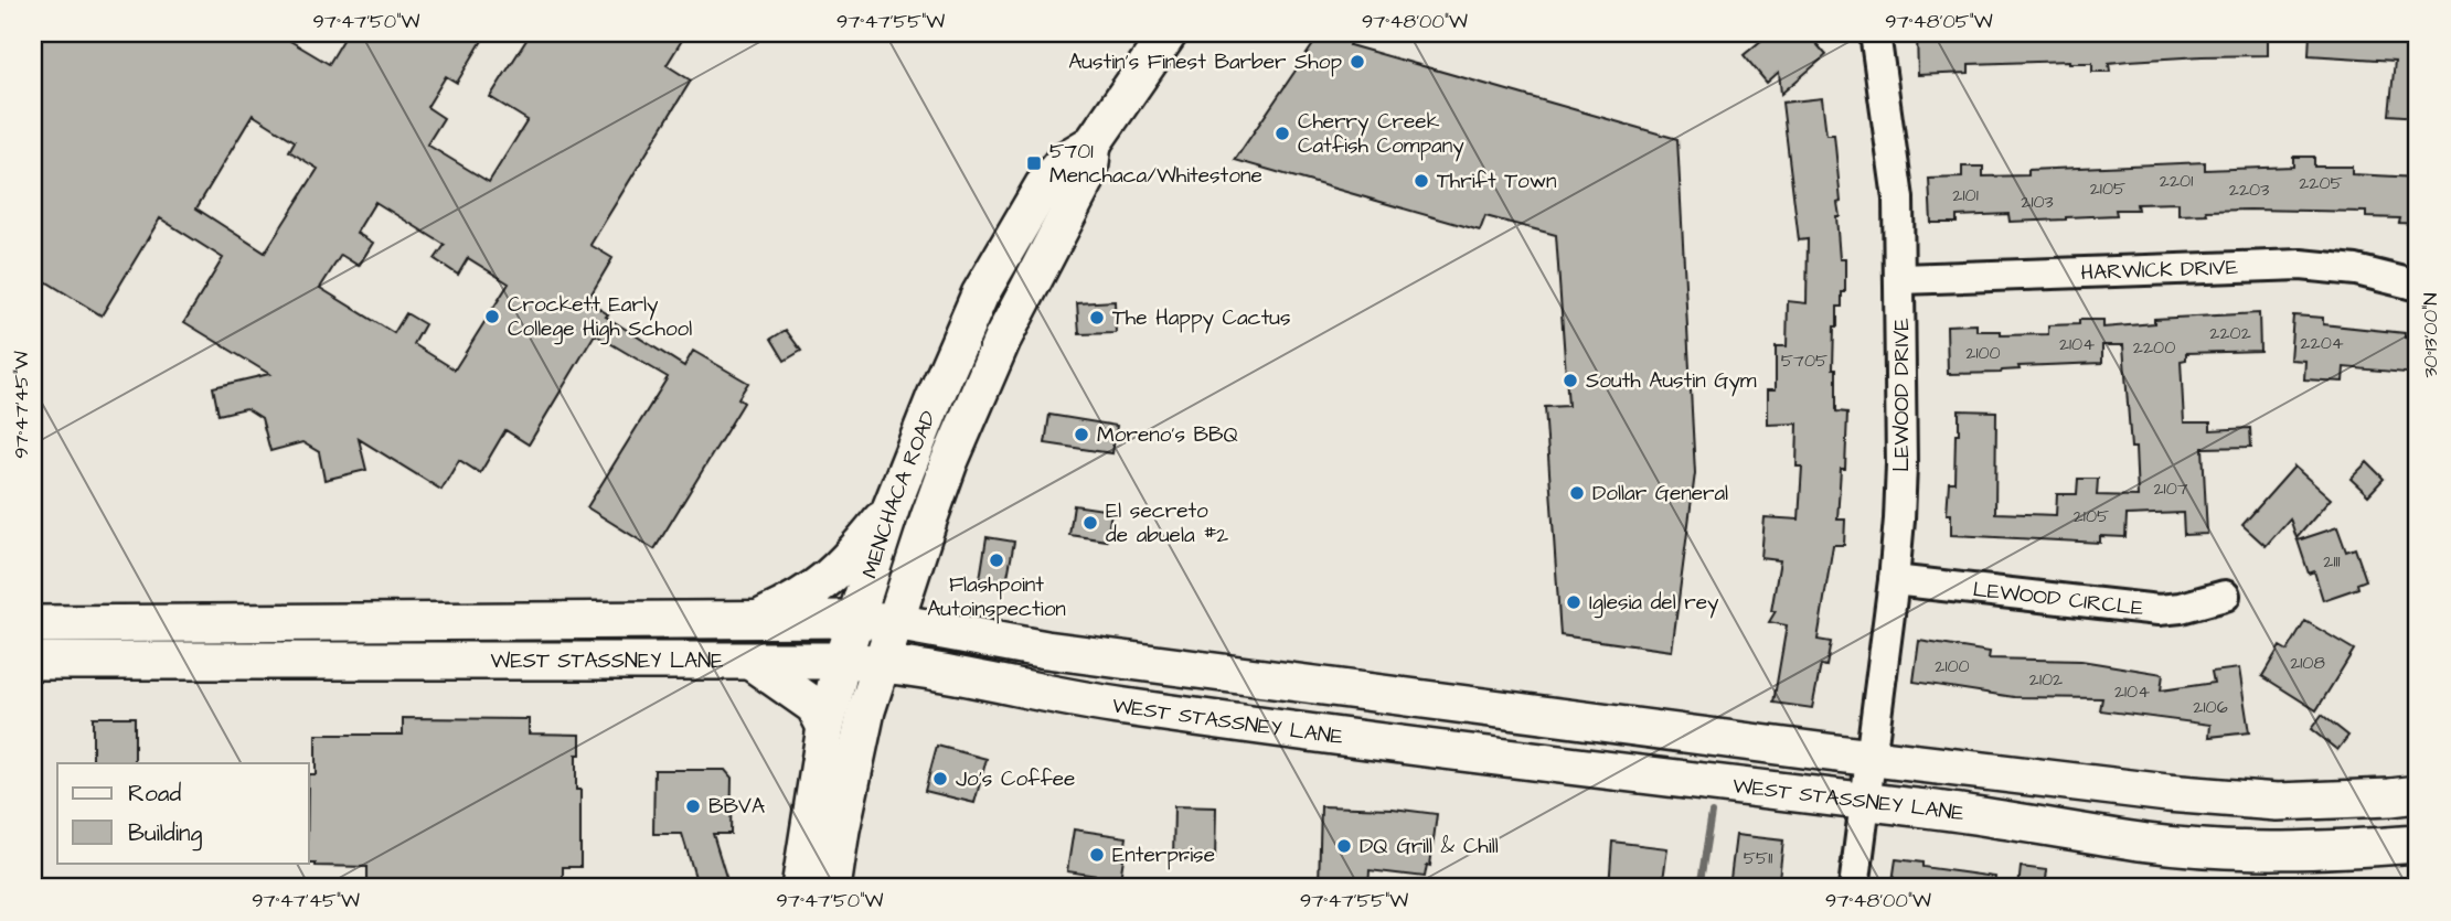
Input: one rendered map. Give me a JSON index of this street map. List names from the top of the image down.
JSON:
{
  "streets": {
    "main road": ["MENCHACA ROAD", "WEST STASSNEY LANE"],
    "street": ["HARWICK DRIVE", "LEWOOD DRIVE", "LEWOOD CIRCLE"]
  },
  "crossings": [
    ["HARWICK DRIVE", "LEWOOD DRIVE"],
    ["LEWOOD DRIVE", "LEWOOD CIRCLE"],
    ["LEWOOD DRIVE", "WEST STASSNEY LANE"],
    ["MENCHACA ROAD", "WEST STASSNEY LANE"]
  ],
  "places": {
    "other": [
      "Austin's Finest Barber Shop",
      "Cherry Creek Catfish Company",
      "Thrift Town",
      "Crockett Early College High School",
      "The Happy Cactus",
      "South Austin Gym",
      "Moreno's BBQ",
      "Dollar General",
      "El secreto de abuela #2",
      "Flashpoint Autoinspection",
      "Iglesia del rey",
      "Jo's Coffee",
      "BBVA",
      "DQ Grill & Chill",
      "Enterprise"
    ],
    "transit": ["5701 Menchaca/Whitestone"]
  },
  "house_numbers": [
    "2201",
    "2205",
    "2105",
    "2203",
    "2101",
    "2103",
    "2202",
    "2204",
    "2104",
    "2200",
    "2100",
    "5705",
    "2107",
    "2105",
    "2111",
    "2108",
    "2100",
    "2102",
    "2104",
    "2106",
    "5511"
  ],
  "legend": ["Road", "Building"],
  "coordinates": [
    "97°47'50\"W",
    "97°47'55\"W",
    "97°48'00\"W",
    "97°48'05\"W",
    "30°13'00\"N",
    "97°47'45\"W"
  ]
}
